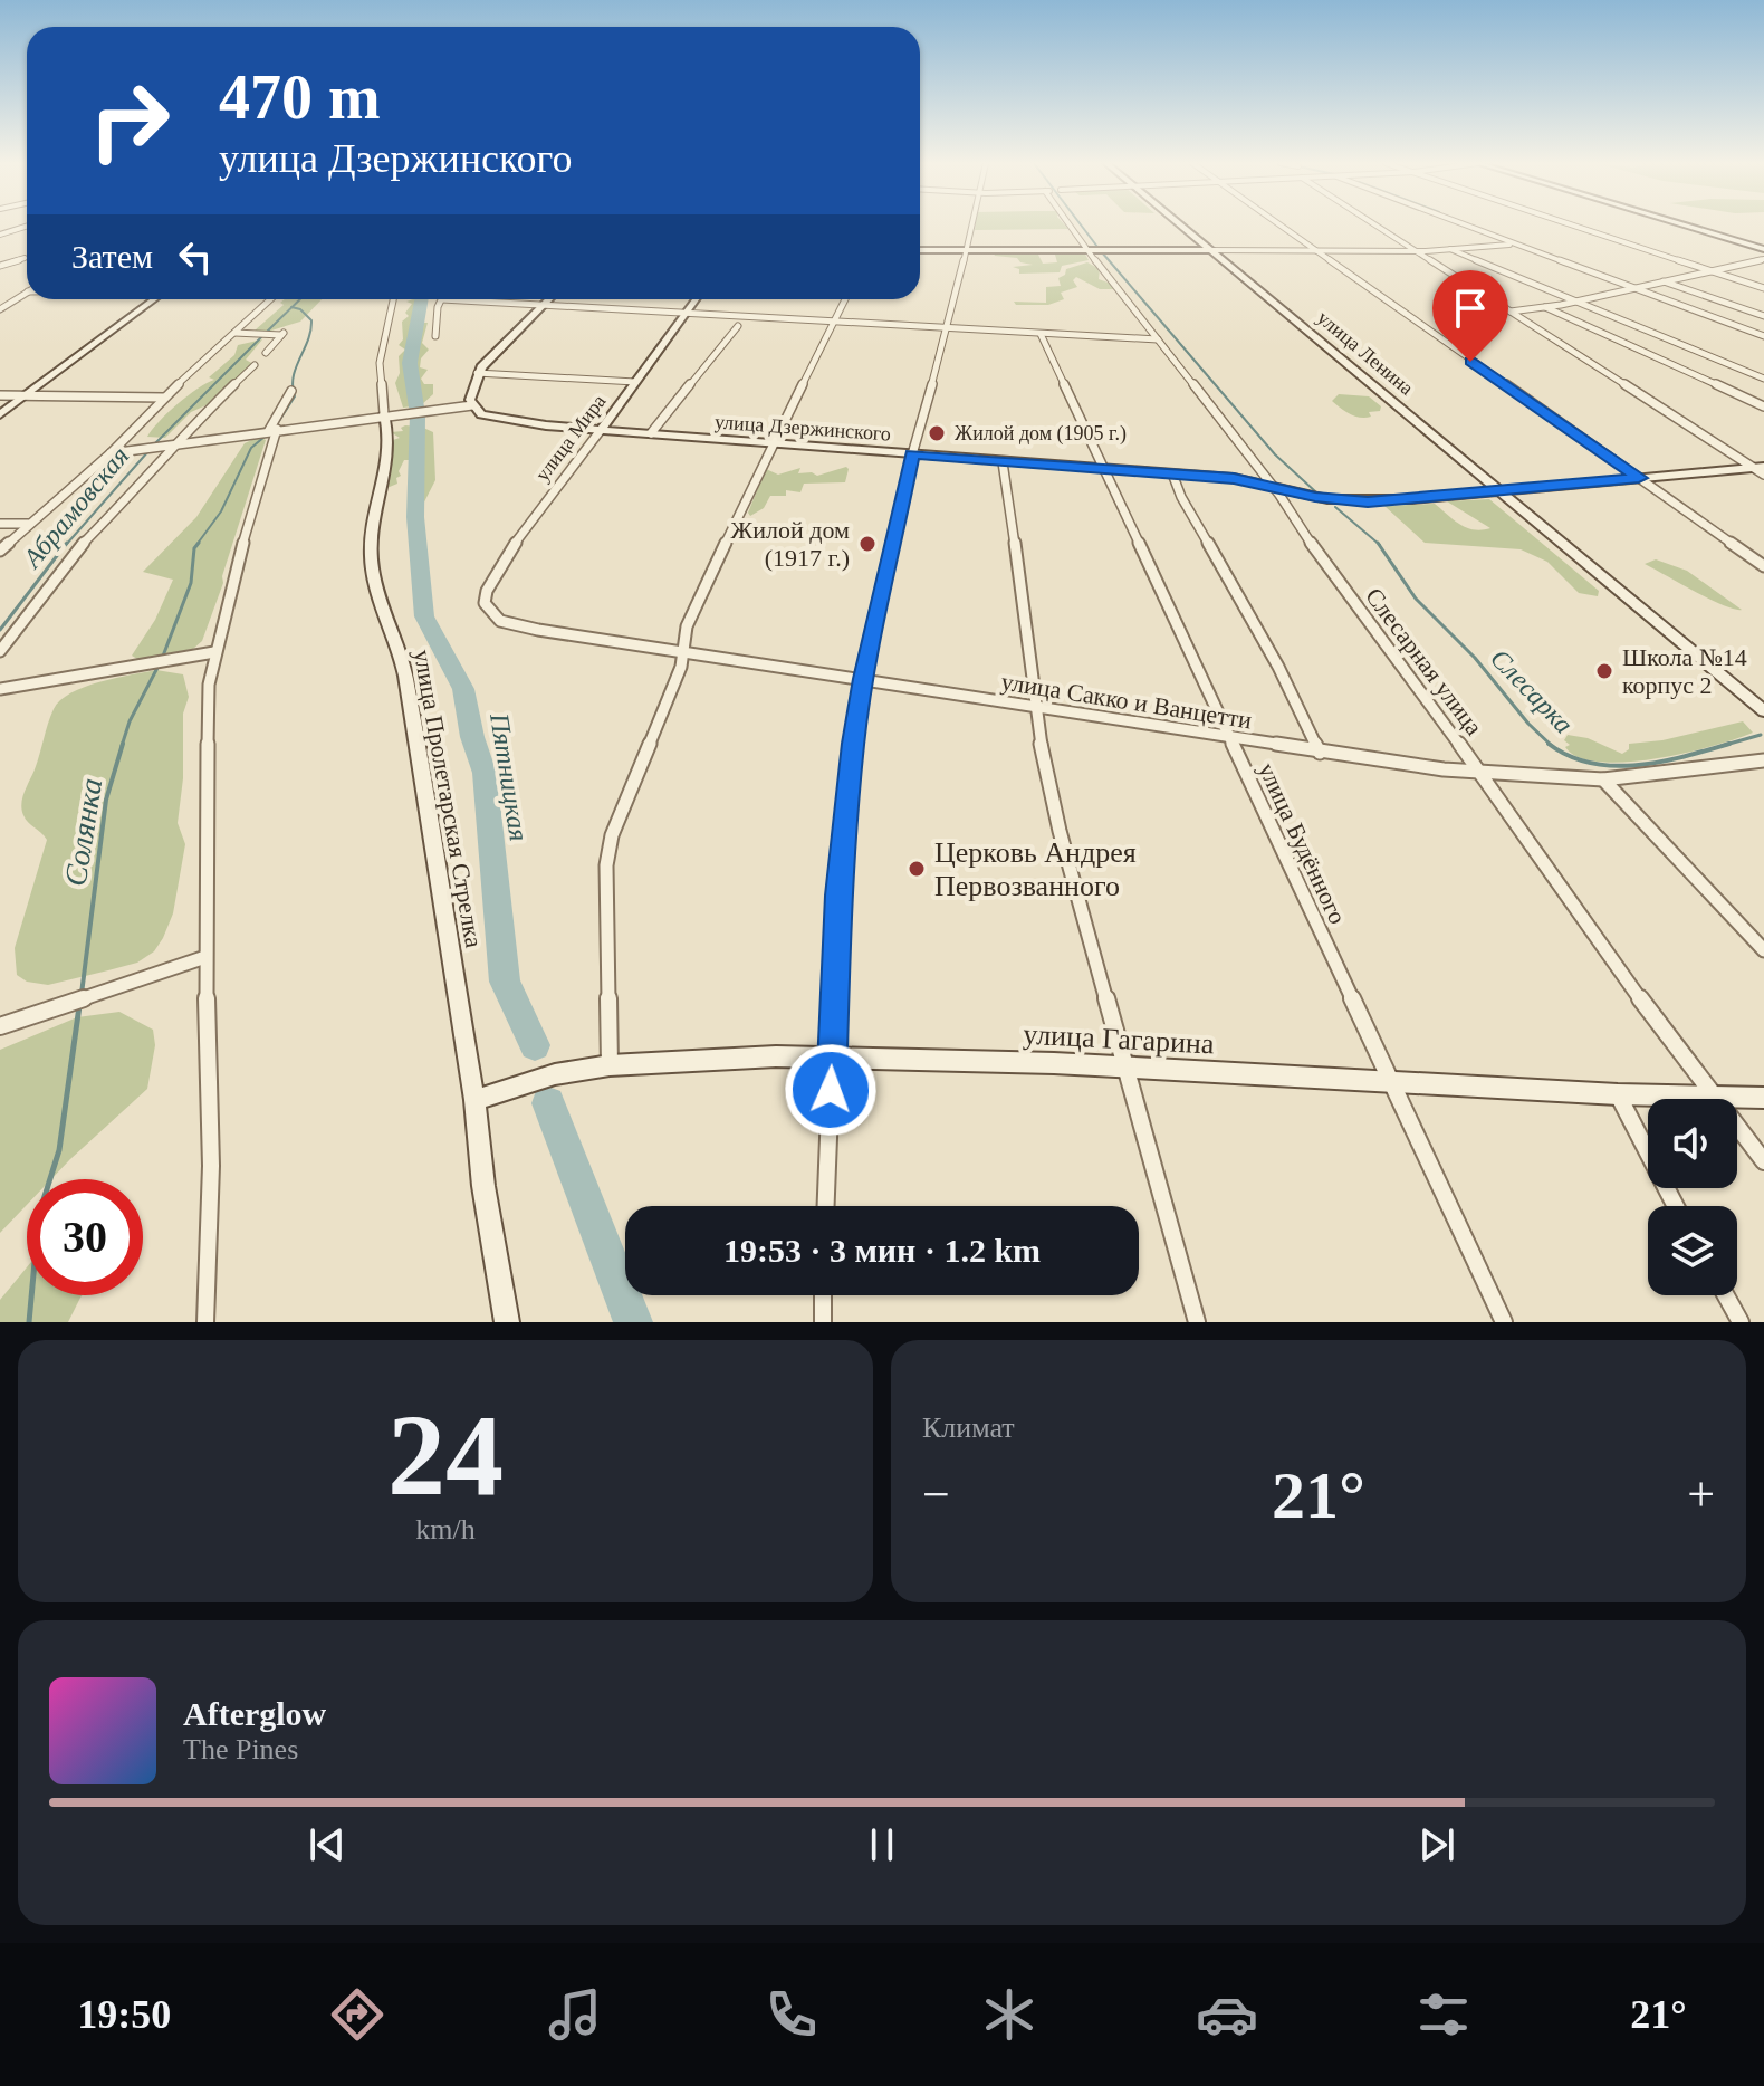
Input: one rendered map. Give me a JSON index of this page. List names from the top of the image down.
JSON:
{
  "streets": {
    "main road": [
      "улица Ленина",
      "улица Дзержинского",
      "улица Мира",
      "улица Пролетарская Стрелка",
      "улица Гагарина"
    ],
    "street": ["Слесарная улица", "улица Сакко и Ванцетти", "улица Будённого"]
  },
  "crossings": [
    ["улица Ленина", "улица Дзержинского"],
    ["улица Дзержинского", "улица Мира"],
    ["улица Дзержинского", "Слесарная улица"],
    ["улица Дзержинского", "улица Пролетарская Стрелка"],
    ["улица Дзержинского", "улица Будённого"],
    ["улица Мира", "улица Сакко и Ванцетти"],
    ["Слесарная улица", "улица Сакко и Ванцетти"],
    ["улица Сакко и Ванцетти", "улица Будённого"],
    ["улица Пролетарская Стрелка", "улица Гагарина"],
    ["улица Будённого", "улица Гагарина"]
  ],
  "water": [
    "Абрамовская",
    "Слесарка",
    "Пятницкая",
    "Солянка"
  ],
  "places": [
    "Жилой дом (1905 г.)",
    "Жилой дом (1917 г.)",
    "Школа №14 корпус 2",
    "Церковь Андрея Первозванного"
  ],
  "page": {
    "turn": ["470 m", "улица Дзержинского"],
    "then": "Затем",
    "limit": "30",
    "trip": "19:53 · 3 мин · 1.2 km",
    "tile": [
      ["24", "km/h"],
      "Климат"
    ],
    "heat": ["−", "21°", "+"],
    "song": ["Afterglow", "The Pines"],
    "tabs": ["19:50", "21°"]
  }
}
